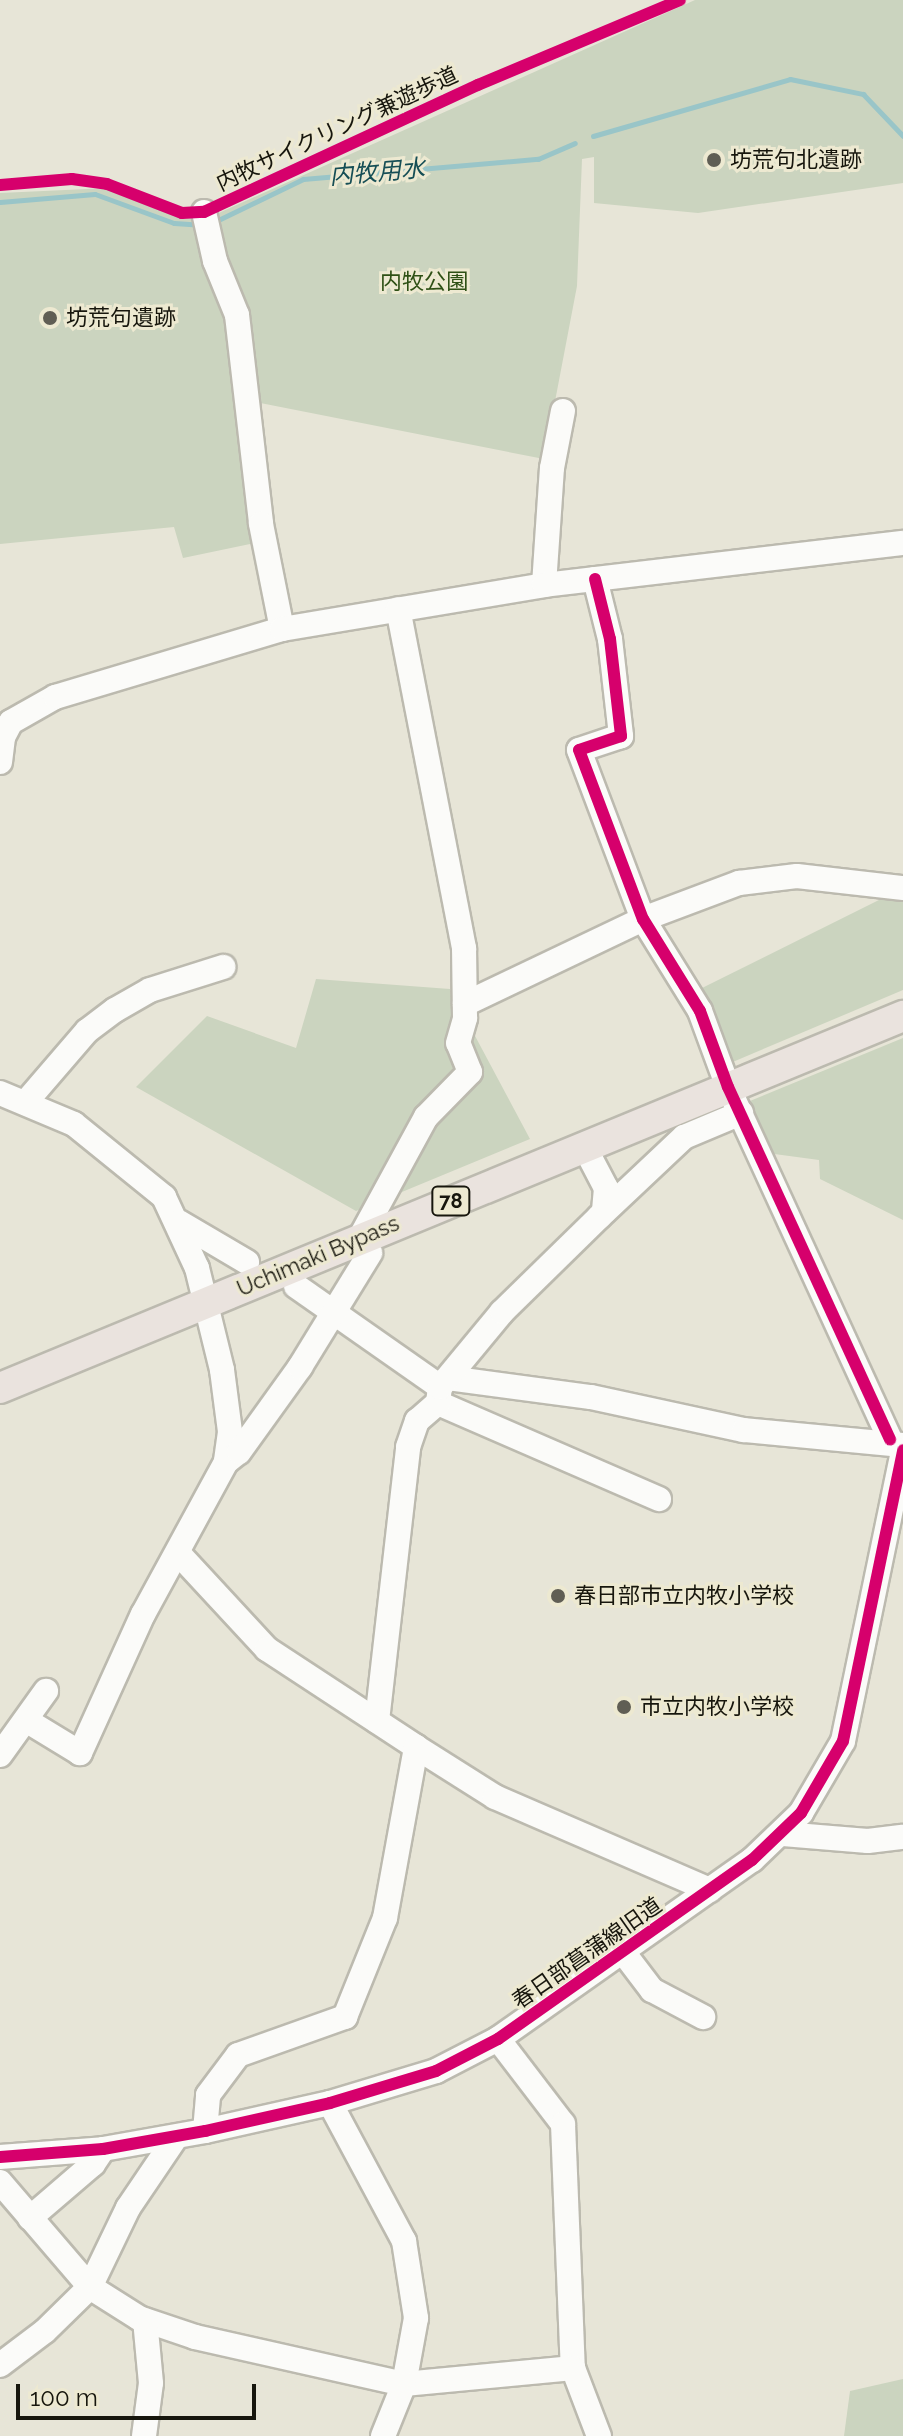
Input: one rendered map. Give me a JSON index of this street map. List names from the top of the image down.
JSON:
{
  "streets": {
    "main road": ["78", "Uchimaki Bypass"],
    "street": ["春日部菖蒲線旧道"],
    "cycle path": ["内牧サイクリング兼遊歩道"]
  },
  "water": ["内牧用水"],
  "parks": ["内牧公園"],
  "places": [
    "坊荒句北遺跡",
    "坊荒句遺跡",
    "春日部市立内牧小学校",
    "市立内牧小学校"
  ],
  "scale_bar": "100 m"
}
